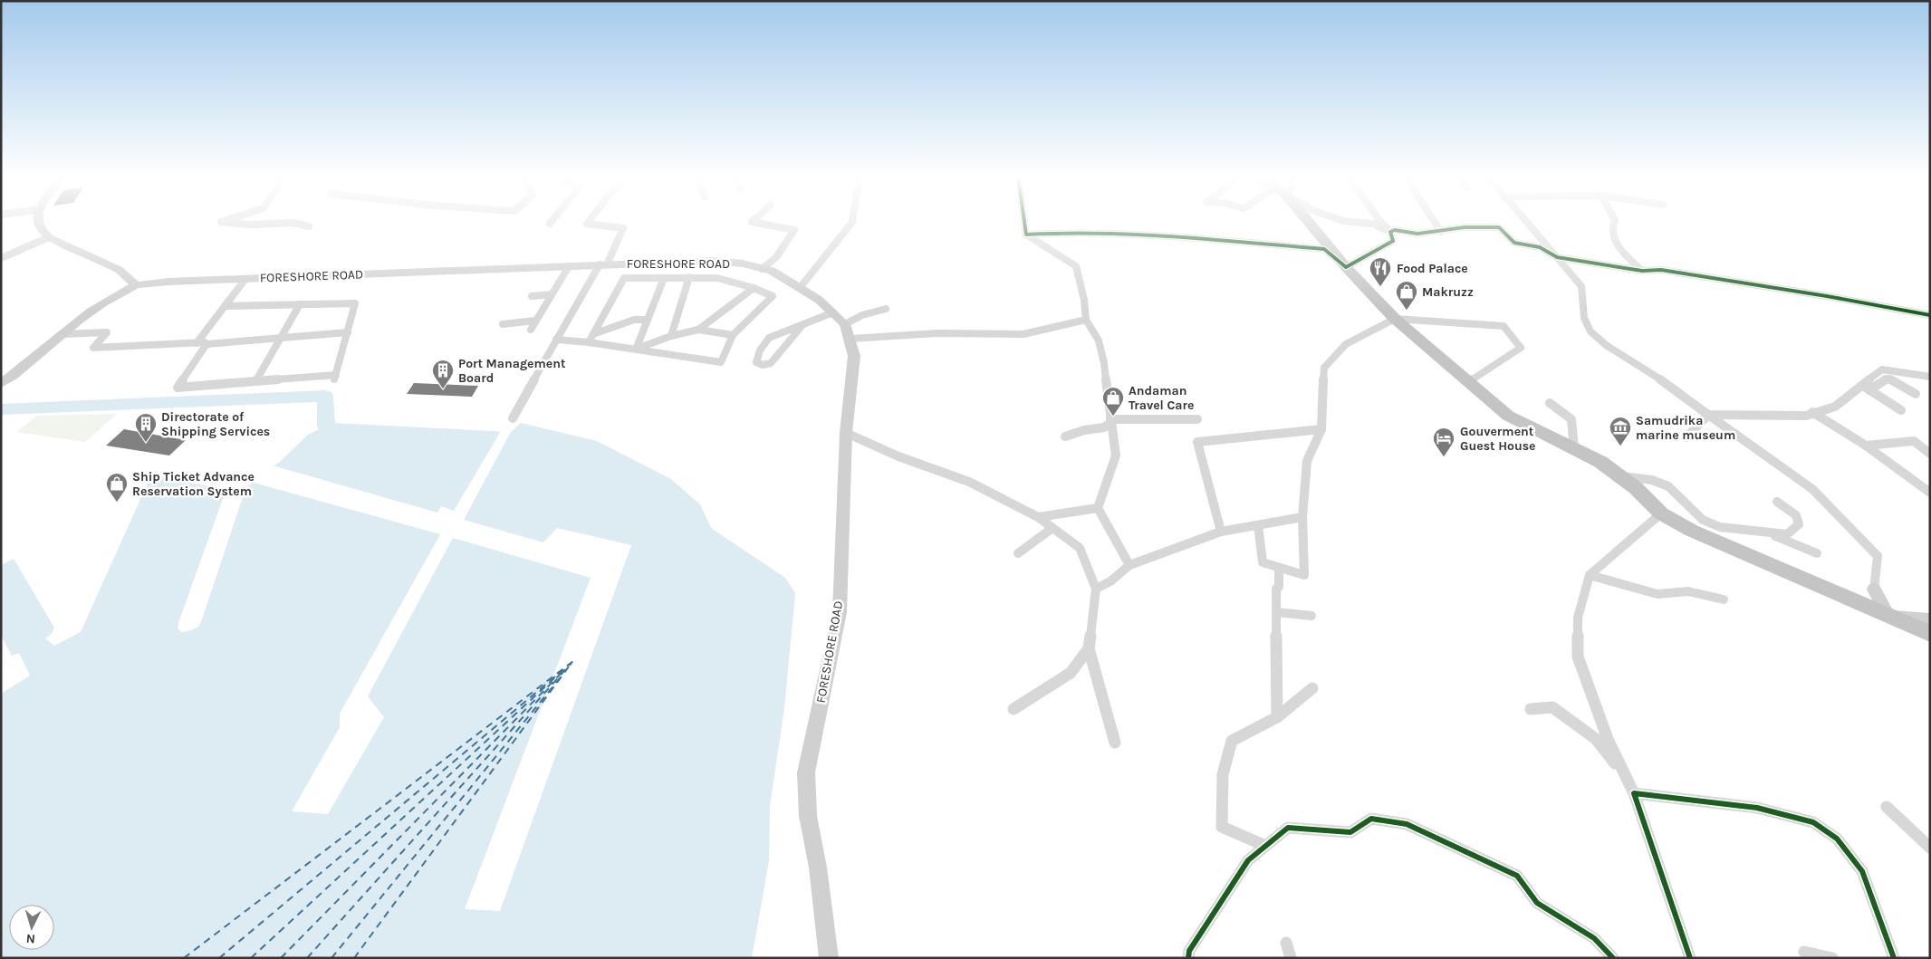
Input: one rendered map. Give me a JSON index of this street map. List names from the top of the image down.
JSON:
{
  "streets": {
    "main road": ["FORESHORE ROAD"]
  },
  "places": {
    "restaurant": ["Food Palace"],
    "shop": ["Makruzz", "Andaman Travel Care", "Ship Ticket Advance Reservation System"],
    "building": ["Port Management Board", "Directorate of Shipping Services"],
    "museum": ["Samudrika marine museum"],
    "hotel": ["Gouverment Guest House"]
  },
  "north": "bottom"
}
